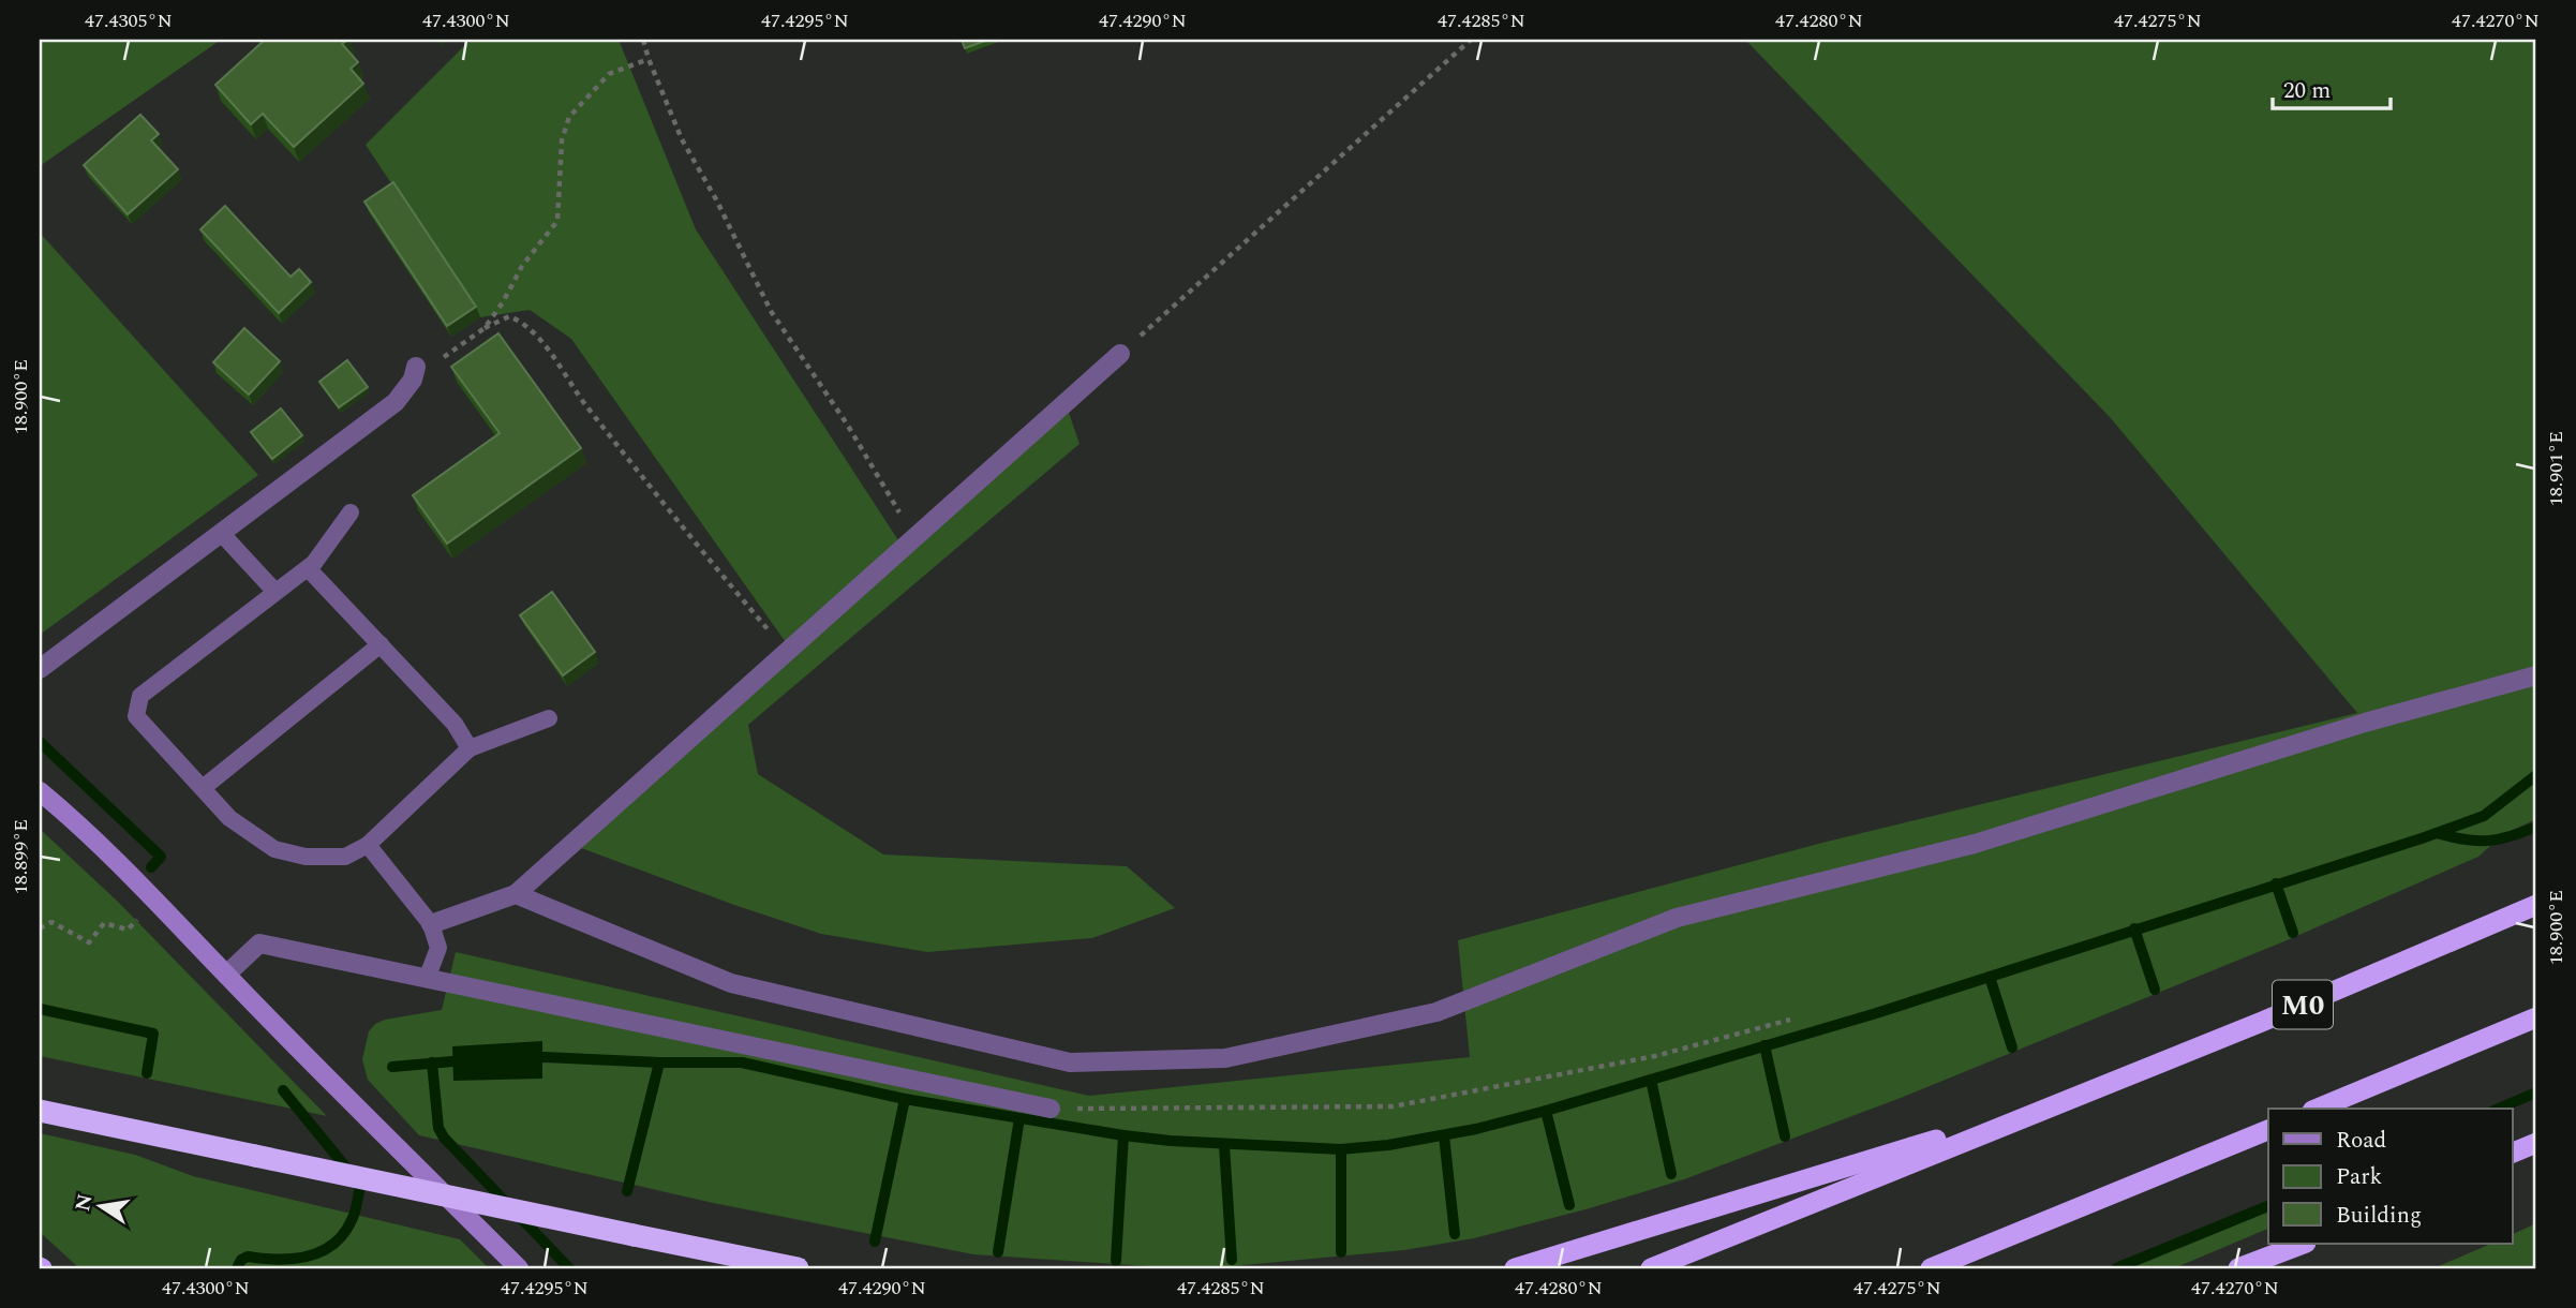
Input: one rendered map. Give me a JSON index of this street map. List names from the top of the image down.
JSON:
{
  "streets": {
    "highway": ["M0"]
  },
  "legend": ["Road", "Park", "Building"],
  "scale_bar": "20 m",
  "north": "left",
  "coordinates": [
    "47.4305°N",
    "47.4300°N",
    "47.4295°N",
    "47.4290°N",
    "47.4285°N",
    "47.4280°N",
    "47.4275°N",
    "47.4270°N",
    "18.900°E",
    "18.901°E",
    "18.899°E"
  ]
}
